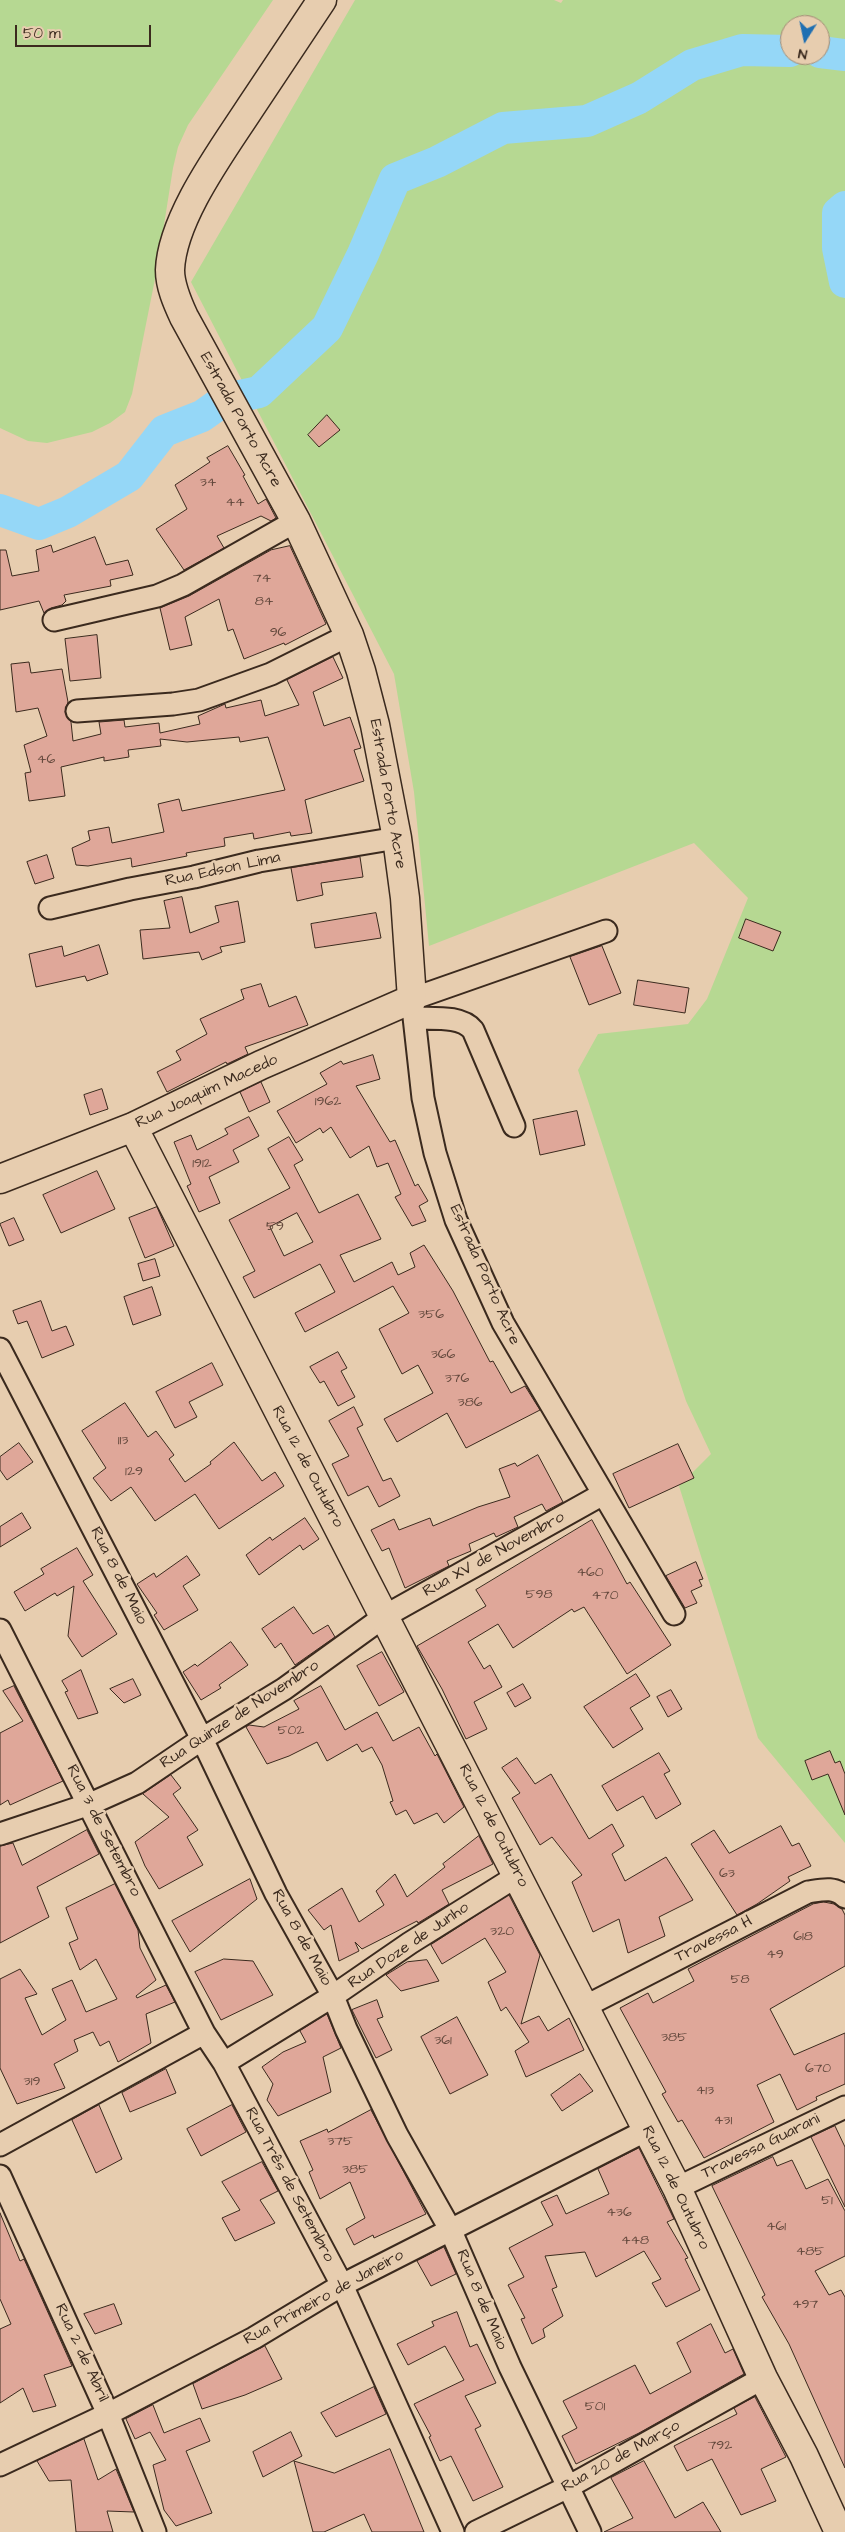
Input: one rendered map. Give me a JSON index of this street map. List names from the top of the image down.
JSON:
{
  "streets": {
    "street": [
      "Estrada Porto Acre",
      "Rua Edson Lima",
      "Rua Joaquim Macedo",
      "Rua 12 de Outubro",
      "Rua XV de Novembro",
      "Rua 8 de Maio",
      "Rua Quinze de Novembro",
      "Rua 3 de Setembro",
      "Travessa H",
      "Rua Doze de Junho",
      "Travessa Guarani",
      "Rua Três de Setembro",
      "Rua Primeiro de Janeiro",
      "Rua 2 de Abril",
      "Rua 20 de Março"
    ]
  },
  "crossings": [
    ["Estrada Porto Acre", "Rua Edson Lima"],
    ["Estrada Porto Acre", "Rua Joaquim Macedo"],
    ["Estrada Porto Acre", "Rua XV de Novembro"],
    ["Rua Joaquim Macedo", "Rua 12 de Outubro"],
    ["Rua 12 de Outubro", "Rua XV de Novembro"],
    ["Rua 12 de Outubro", "Rua Quinze de Novembro"],
    ["Rua 12 de Outubro", "Travessa H"],
    ["Rua 12 de Outubro", "Rua Doze de Junho"],
    ["Rua 12 de Outubro", "Travessa Guarani"],
    ["Rua 12 de Outubro", "Rua Primeiro de Janeiro"],
    ["Rua 12 de Outubro", "Rua 20 de Março"],
    ["Rua XV de Novembro", "Rua Quinze de Novembro"],
    ["Rua 8 de Maio", "Rua Quinze de Novembro"],
    ["Rua 8 de Maio", "Rua Doze de Junho"],
    ["Rua 8 de Maio", "Rua Primeiro de Janeiro"],
    ["Rua 8 de Maio", "Rua 20 de Março"],
    ["Rua Quinze de Novembro", "Rua 3 de Setembro"],
    ["Rua 3 de Setembro", "Rua Três de Setembro"],
    ["Rua Doze de Junho", "Rua Três de Setembro"],
    ["Rua Três de Setembro", "Rua Primeiro de Janeiro"],
    ["Rua Primeiro de Janeiro", "Rua 2 de Abril"]
  ],
  "house_numbers": [
    "34",
    "44",
    "74",
    "84",
    "96",
    "46",
    "1962",
    "1912",
    "59",
    "356",
    "366",
    "376",
    "386",
    "113",
    "129",
    "460",
    "598",
    "470",
    "502",
    "63",
    "320",
    "618",
    "49",
    "58",
    "385",
    "361",
    "670",
    "319",
    "413",
    "431",
    "375",
    "385",
    "51",
    "436",
    "461",
    "448",
    "485",
    "497",
    "501",
    "792"
  ],
  "scale_bar": "50 m",
  "north": "bottom"
}
